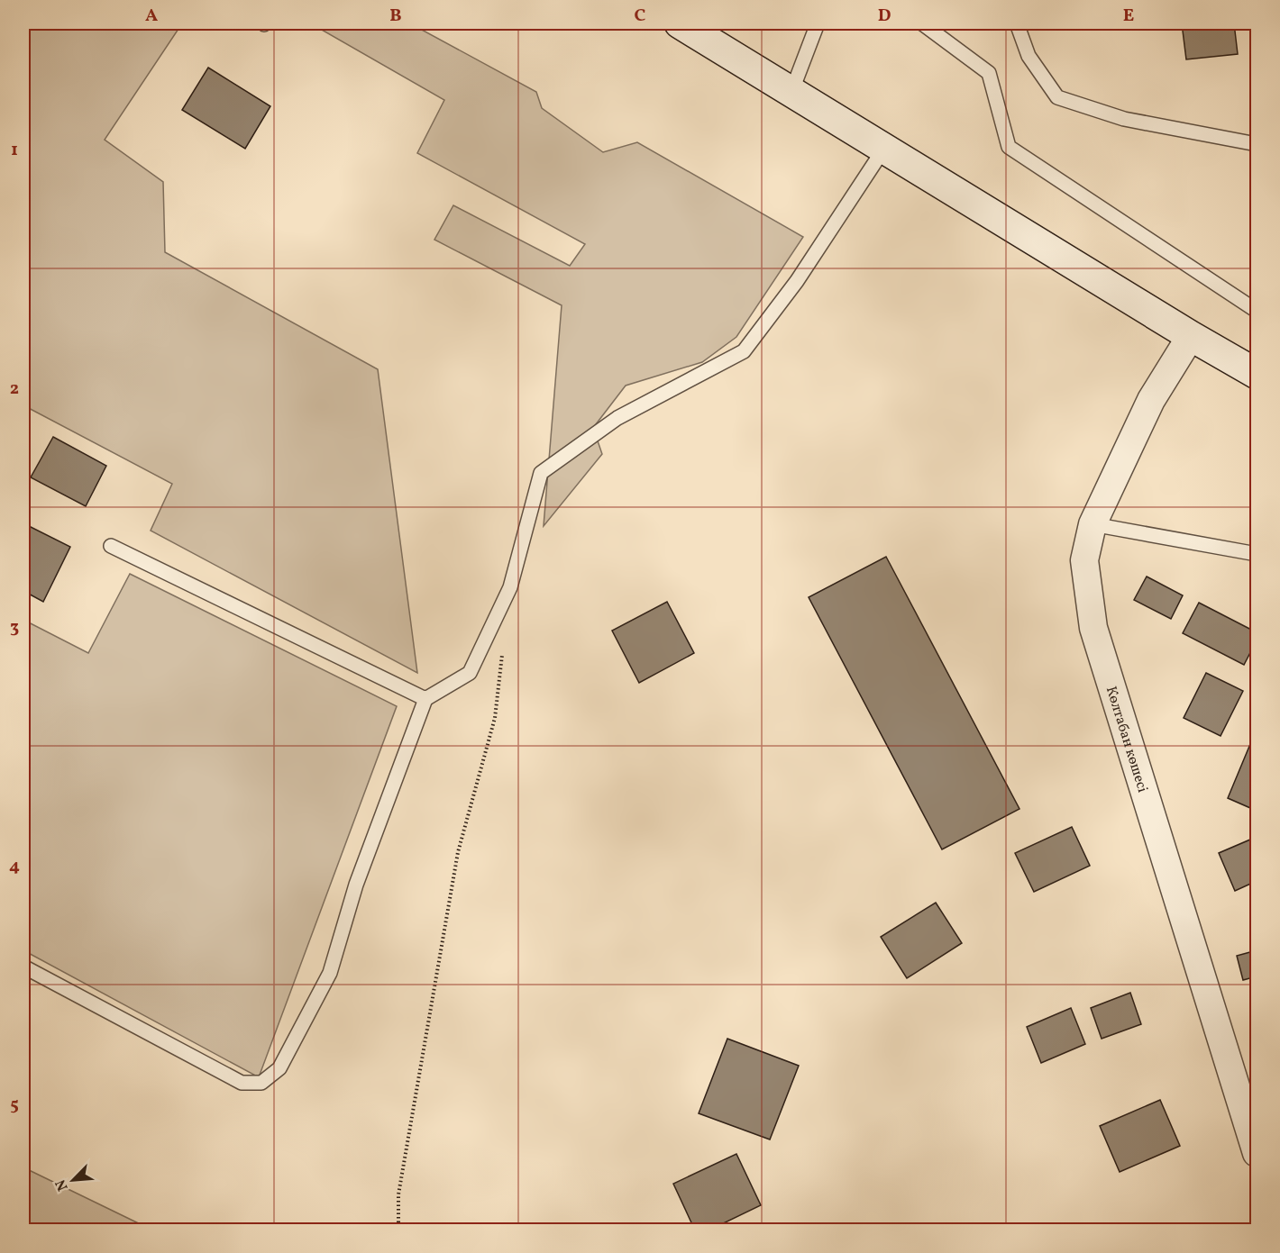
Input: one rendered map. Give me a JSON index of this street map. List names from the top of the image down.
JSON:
{
  "streets": {
    "street": ["Көлтабан көшесі"]
  },
  "north": "bottom left",
  "grid": {
    "columns": [
      "A",
      "B",
      "C",
      "D",
      "E"
    ],
    "rows": [
      "1",
      "2",
      "3",
      "4",
      "5"
    ]
  }
}
